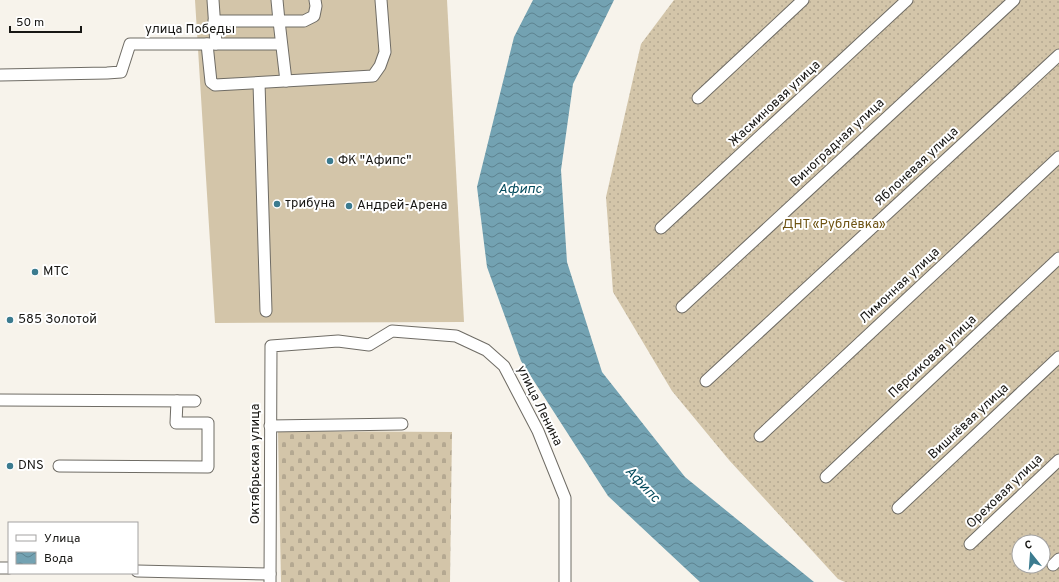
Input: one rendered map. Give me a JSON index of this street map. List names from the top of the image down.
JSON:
{
  "streets": {
    "street": [
      "улица Победы",
      "Жасминовая улица",
      "Виноградная улица",
      "Яблоневая улица",
      "Лимонная улица",
      "Персиковая улица",
      "улица Ленина",
      "Вишнёвая улица",
      "Октябрьская улица",
      "Ореховая улица"
    ]
  },
  "crossings": [
    ["улица Ленина", "Октябрьская улица"]
  ],
  "water": ["Афипс"],
  "parks": ["ДНТ «Рублёвка»"],
  "places": [
    "ФК \"Афипс\"",
    "трибуна",
    "Андрей-Арена",
    "МТС",
    "585 Золотой",
    "DNS"
  ],
  "legend": ["Улица", "Вода"],
  "scale_bar": "50 m",
  "north": "top"
}
